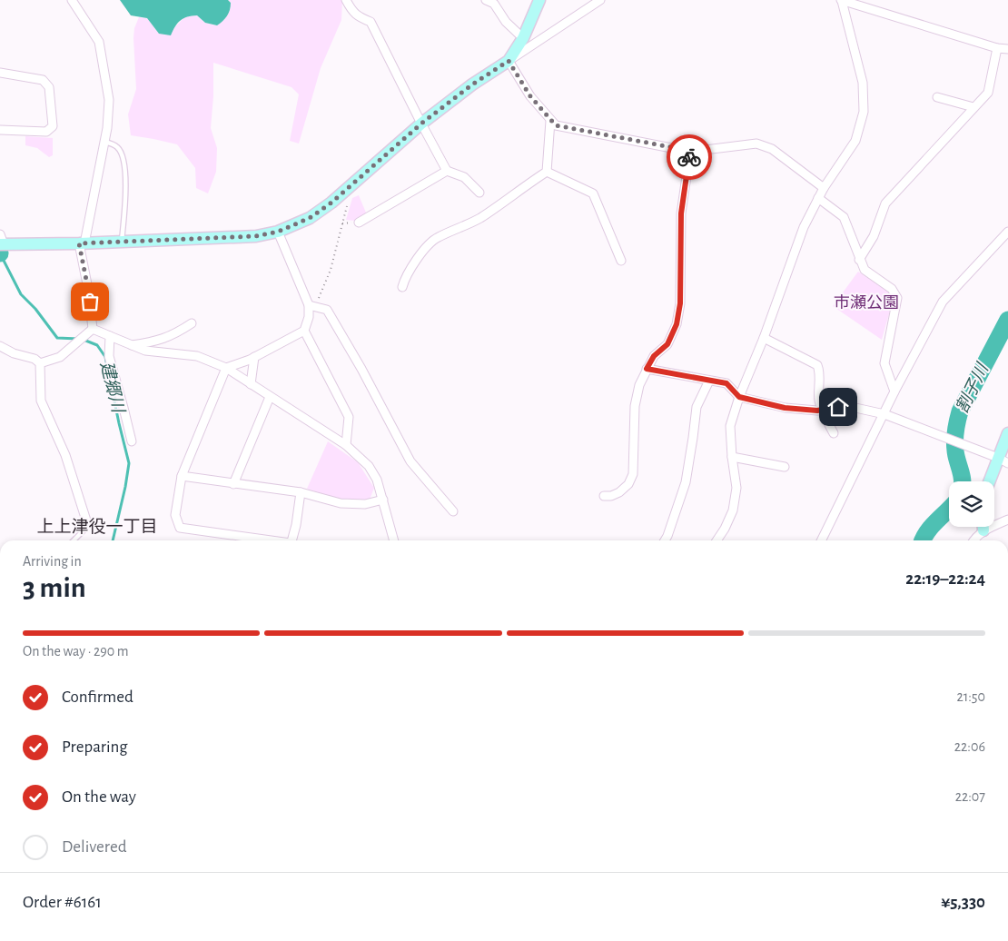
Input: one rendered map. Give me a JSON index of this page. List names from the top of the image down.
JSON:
{
  "districts": ["上上津役一丁目"],
  "water": ["建郷川", "割子川"],
  "parks": ["市瀬公園"],
  "page": {
    "heading": ["3 min", "Arriving in", "22:19–22:24"],
    "panel": ["Order #6161", "¥5,330"],
    "bar": "On the way · 290 m",
    "list": [
      ["Confirmed", "21:50"],
      ["Preparing", "22:06"],
      ["On the way", "22:07"],
      "Delivered"
    ]
  }
}
